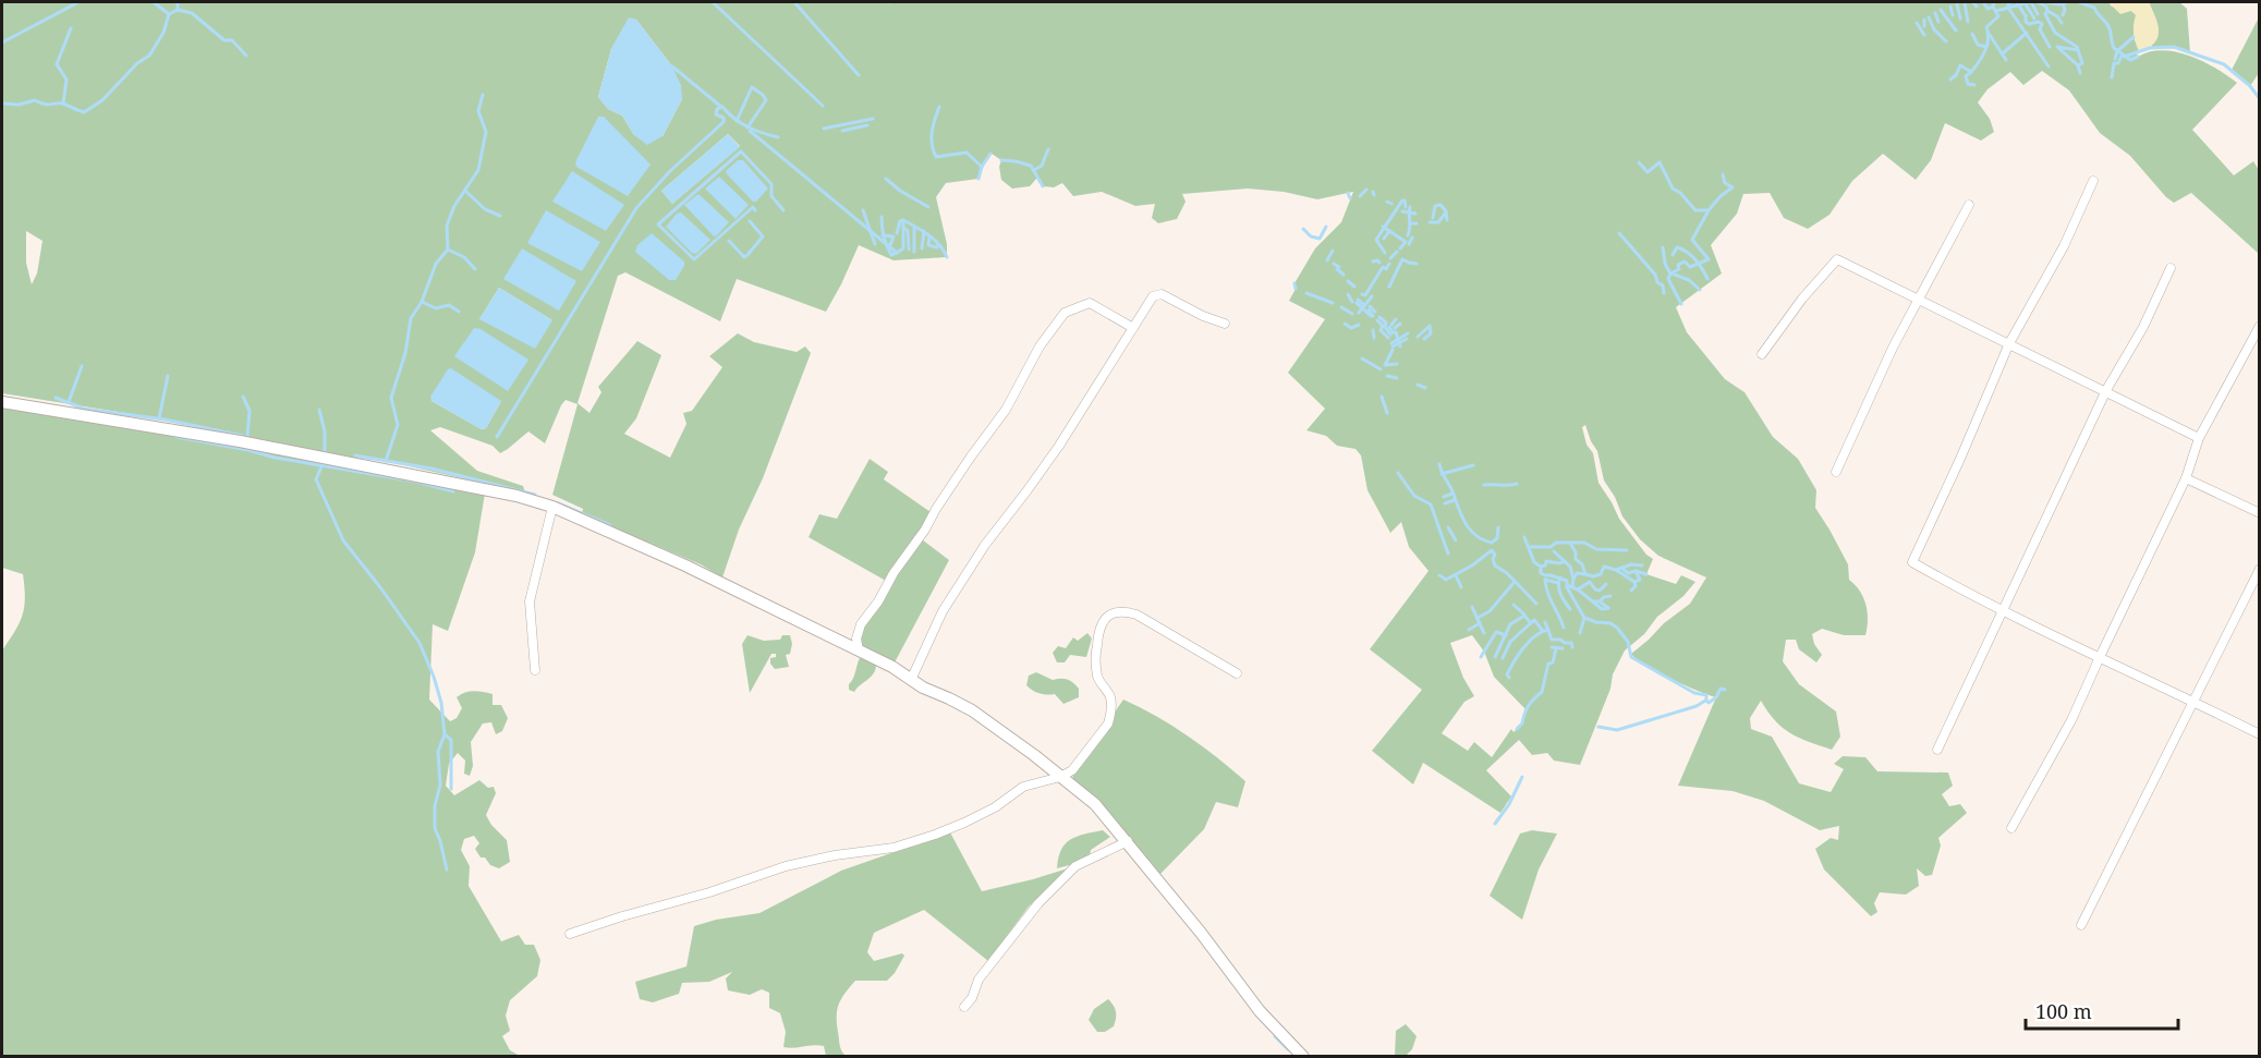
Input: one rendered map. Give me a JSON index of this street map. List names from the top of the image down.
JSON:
{
  "scale_bar": "100 m"
}
